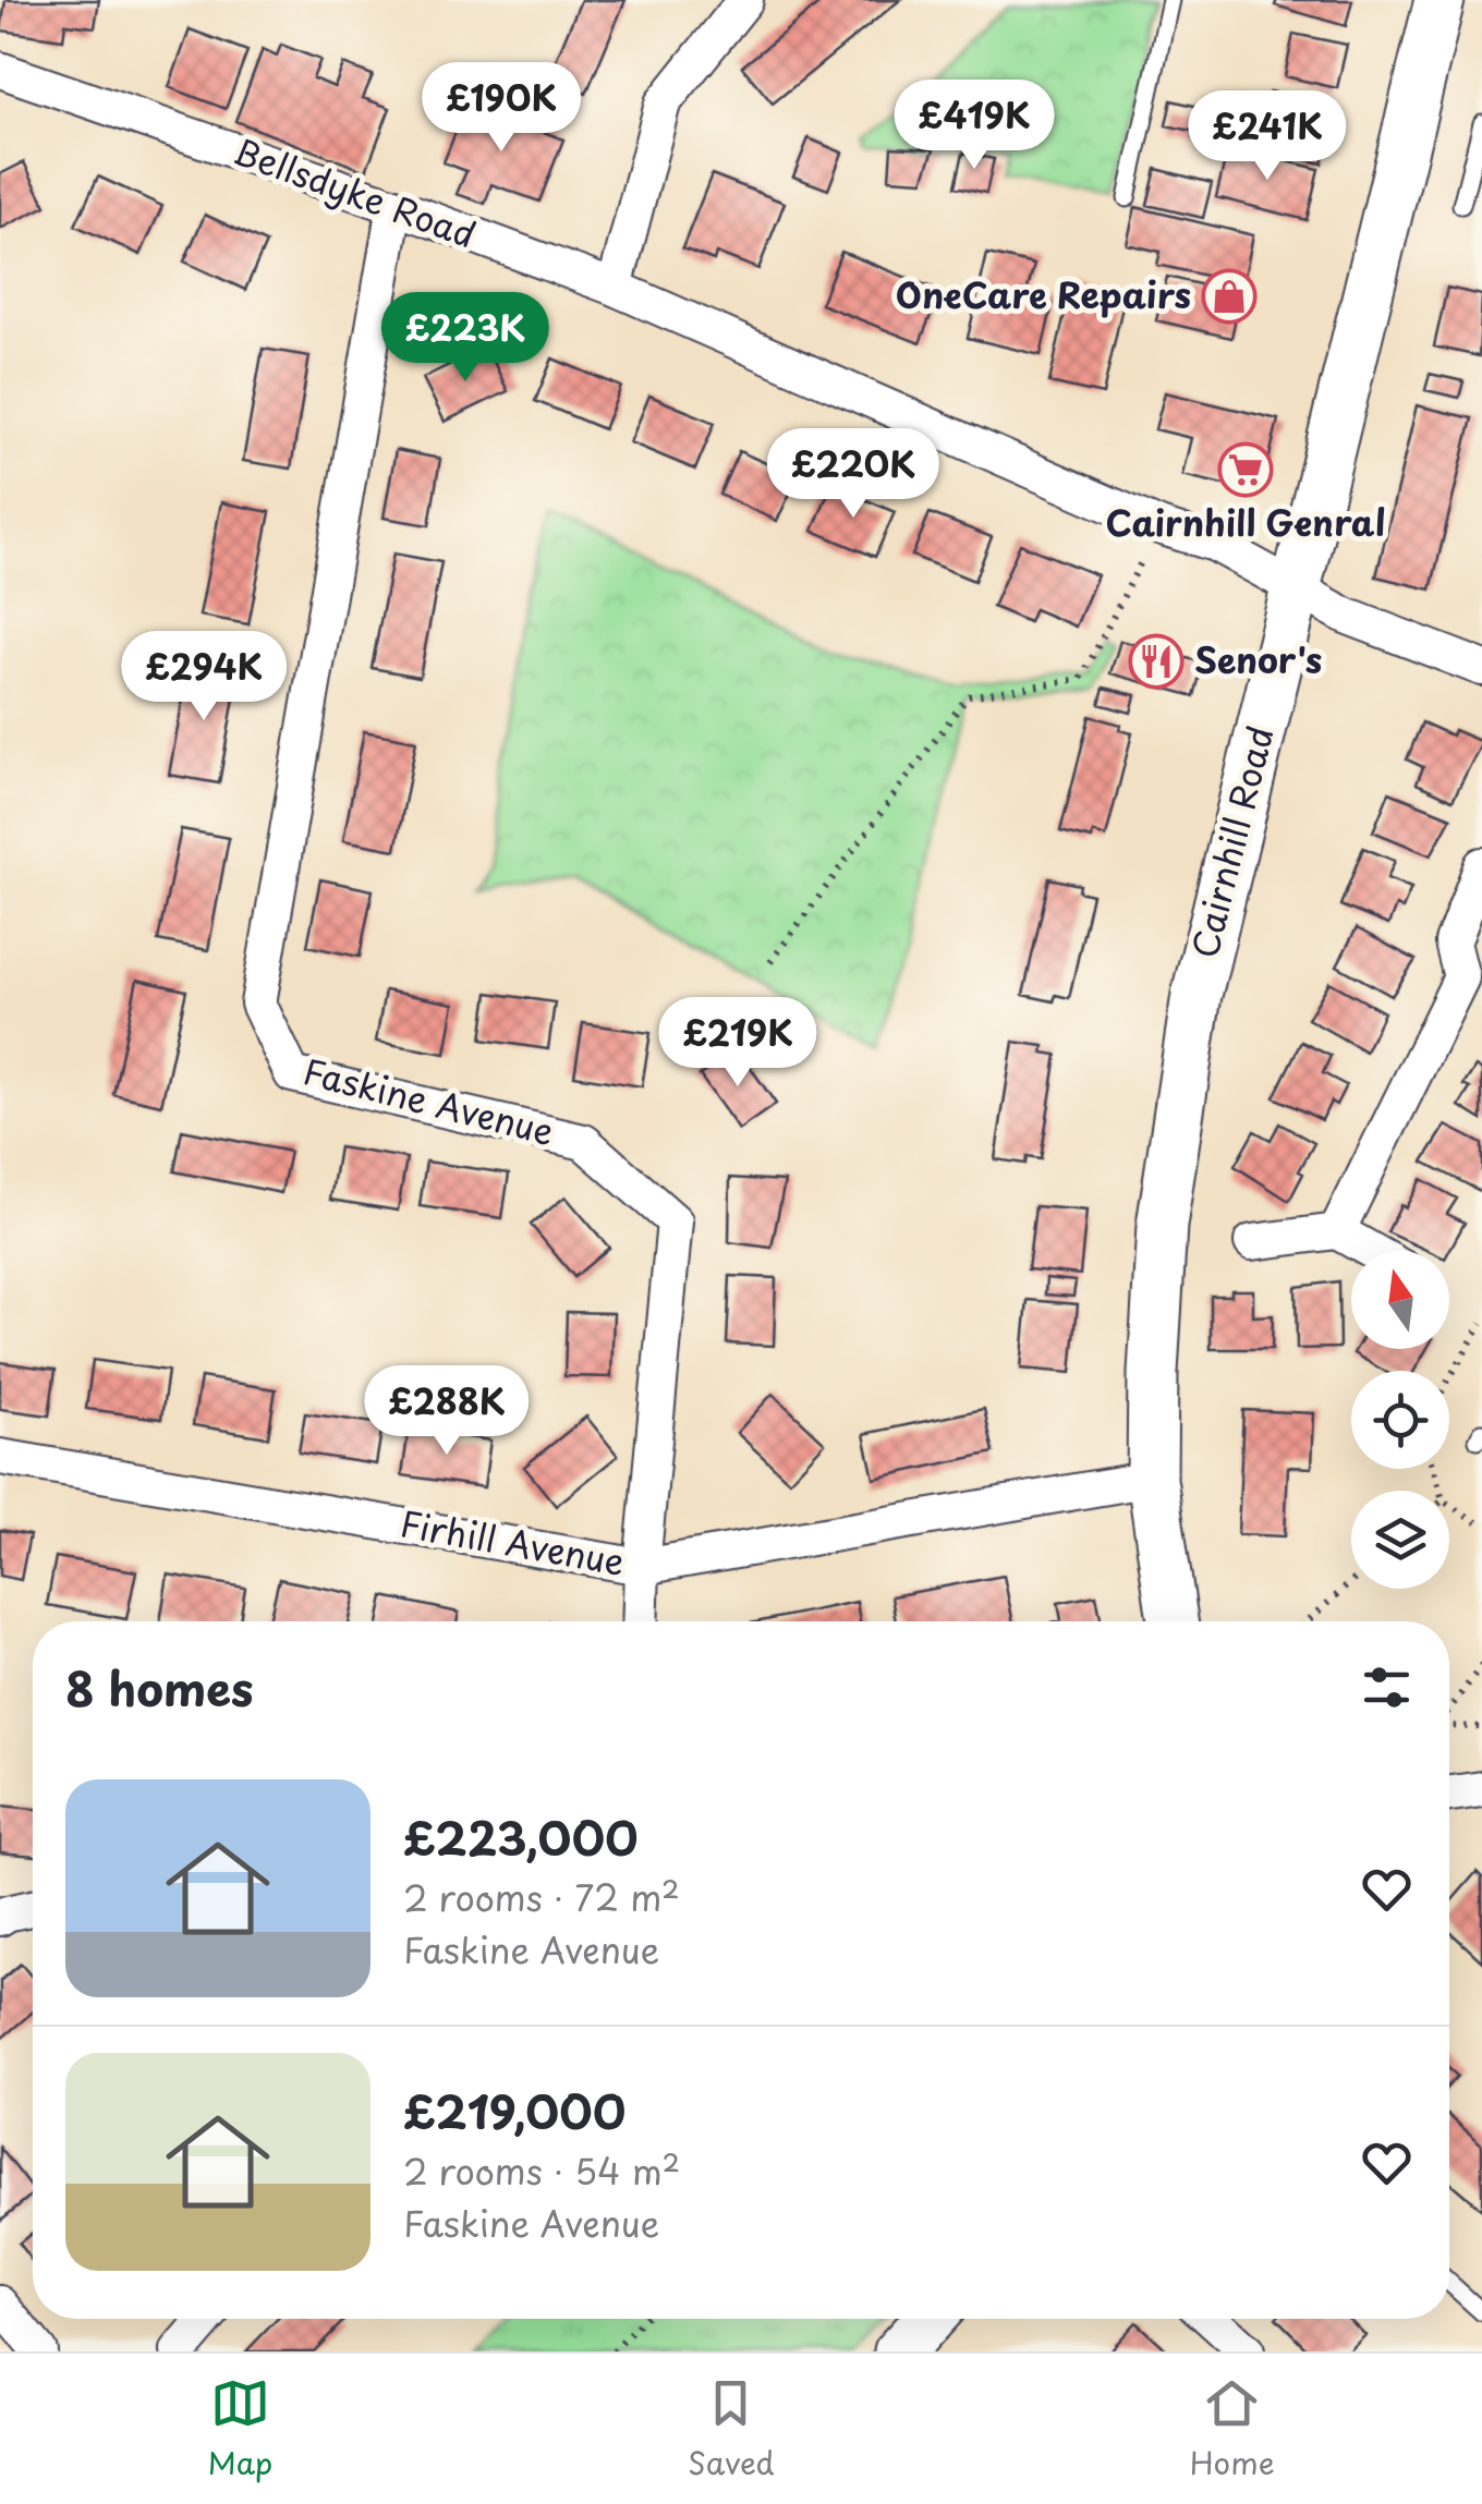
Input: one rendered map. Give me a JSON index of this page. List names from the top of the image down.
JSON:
{
  "streets": {
    "main road": ["Cairnhill Road"],
    "street": ["Bellsdyke Road", "Faskine Avenue", "Firhill Avenue"]
  },
  "crossings": [
    ["Bellsdyke Road", "Cairnhill Road"],
    ["Bellsdyke Road", "Faskine Avenue"],
    ["Cairnhill Road", "Firhill Avenue"],
    ["Faskine Avenue", "Firhill Avenue"]
  ],
  "places": {
    "shop": ["OneCare Repairs"],
    "supermarket": ["Cairnhill Genral"],
    "restaurant": ["Senor's"]
  },
  "north": "top",
  "page": {
    "price": [
      "£190K",
      "£419K",
      "£241K",
      "£223K",
      "£220K",
      "£294K",
      "£219K",
      "£288K"
    ],
    "heading": "8 homes",
    "list": [
      {
        "name": "£223,000",
        "note": "2 rooms · 72 m² · Faskine Avenue"
      },
      {
        "name": "£219,000",
        "note": "2 rooms · 54 m² · Faskine Avenue"
      }
    ],
    "tabs": ["Map", "Saved", "Home"]
  }
}
